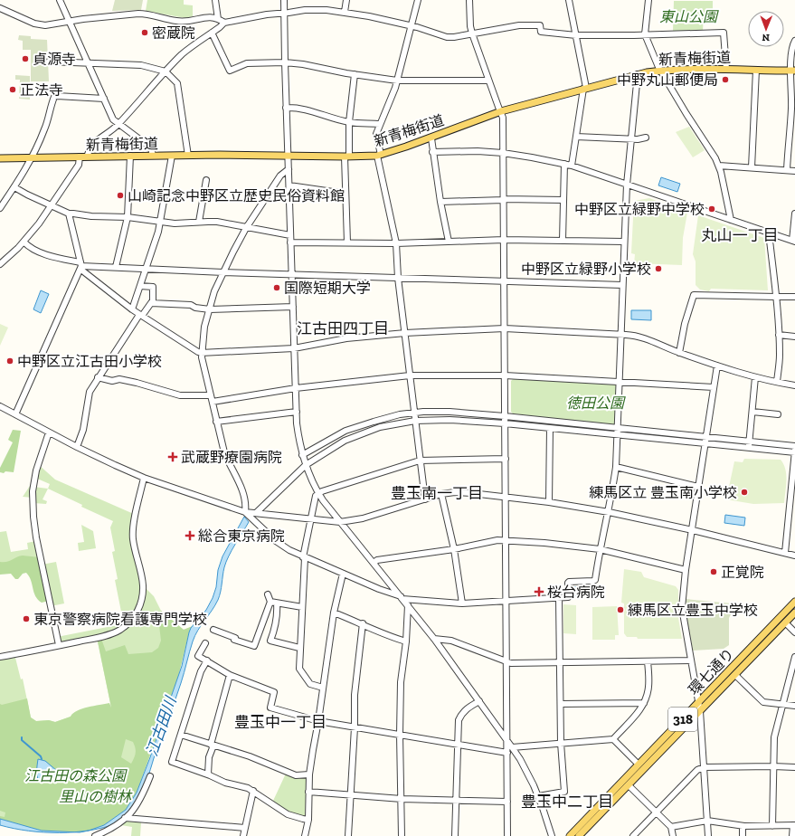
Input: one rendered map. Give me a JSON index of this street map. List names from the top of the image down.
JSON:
{
  "streets": {
    "main road": ["新青梅街道", "環七通り", "318"]
  },
  "districts": [
    "丸山一丁目",
    "江古田四丁目",
    "豊玉南一丁目",
    "豊玉中一丁目",
    "豊玉中二丁目"
  ],
  "water": ["江古田川"],
  "parks": [
    "東山公園",
    "徳田公園",
    "江古田の森公園",
    "里山の樹林"
  ],
  "places": {
    "other": [
      "密蔵院",
      "貞源寺",
      "中野丸山郵便局",
      "正法寺",
      "山崎記念中野区立歴史民俗資料館",
      "中野区立緑野中学校",
      "中野区立緑野小学校",
      "国際短期大学",
      "中野区立江古田小学校",
      "練馬区立 豊玉南小学校",
      "正覚院",
      "練馬区立豊玉中学校",
      "東京警察病院看護専門学校"
    ],
    "health": ["武蔵野療園病院", "総合東京病院", "桜台病院"]
  },
  "north": "bottom"
}
